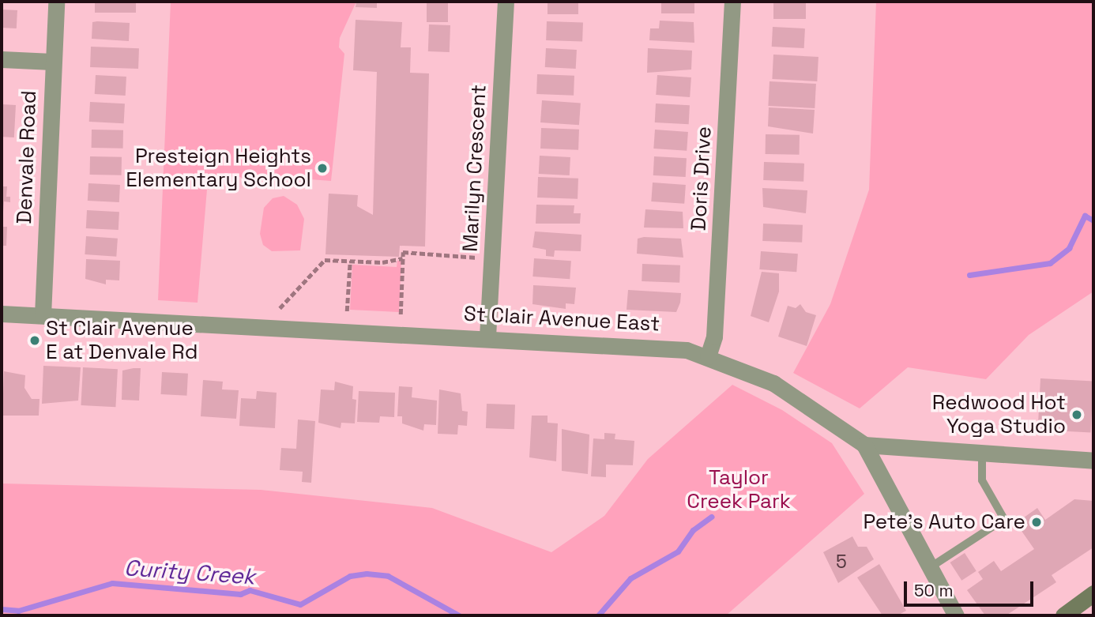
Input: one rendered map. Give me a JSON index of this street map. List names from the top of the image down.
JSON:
{
  "streets": {
    "street": [
      "Denvale Road",
      "Marilyn Crescent",
      "Doris Drive",
      "St Clair Avenue East"
    ]
  },
  "crossings": [
    ["Denvale Road", "St Clair Avenue East"],
    ["Marilyn Crescent", "St Clair Avenue East"],
    ["Doris Drive", "St Clair Avenue East"]
  ],
  "water": ["Curity Creek"],
  "parks": ["Taylor Creek Park"],
  "places": [
    "Presteign Heights Elementary School",
    "St Clair Avenue E at Denvale Rd",
    "Redwood Hot Yoga Studio",
    "Pete's Auto Care"
  ],
  "house_numbers": ["5"],
  "scale_bar": "50 m"
}
